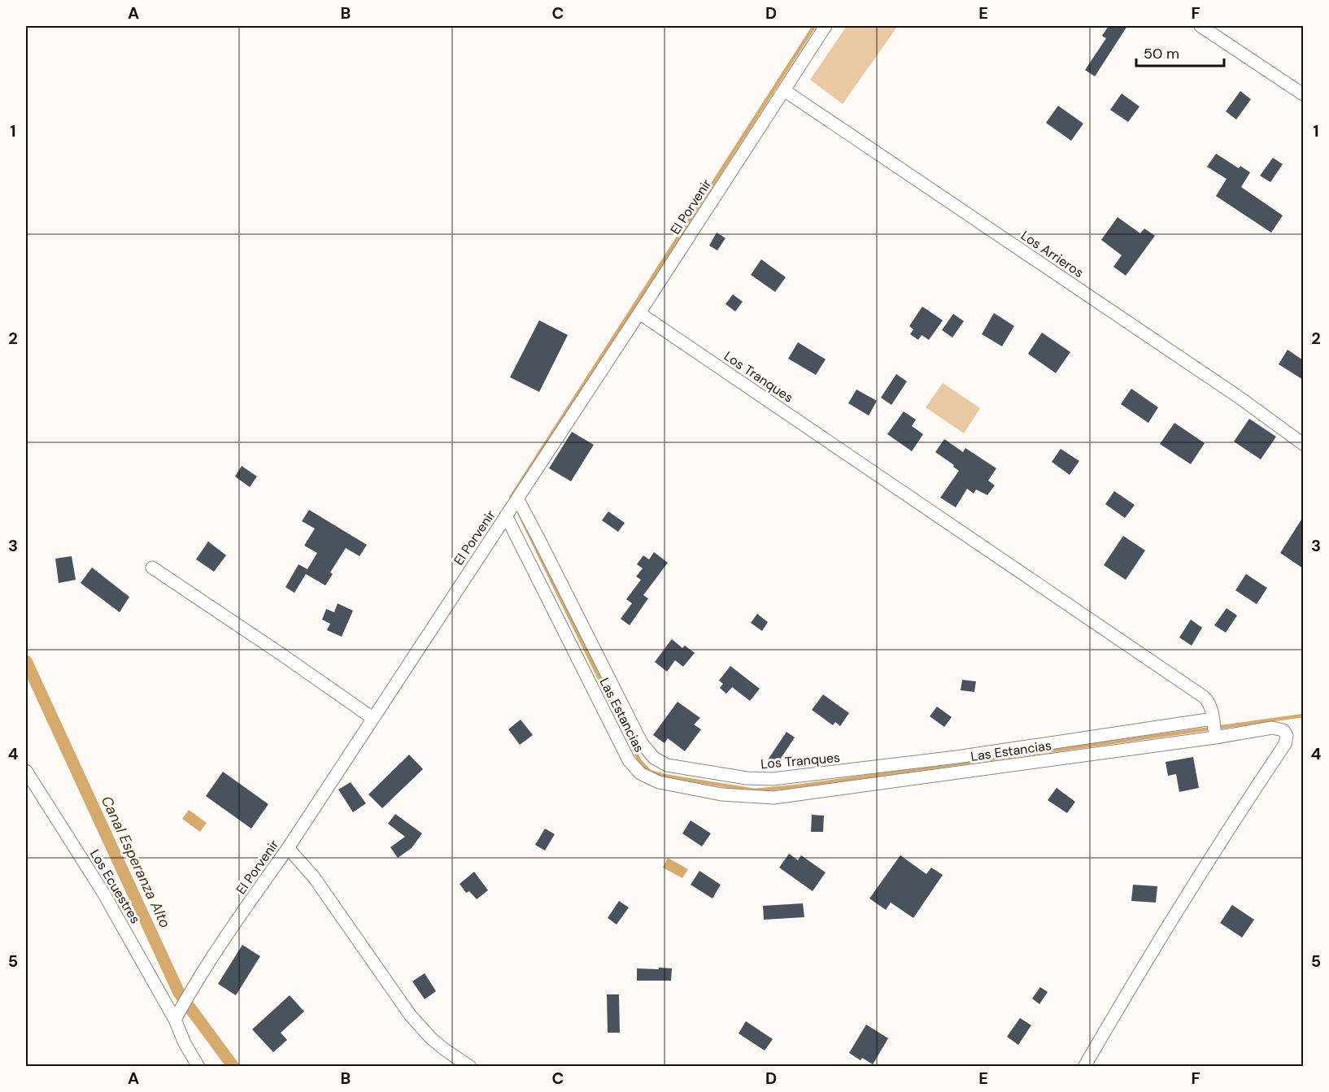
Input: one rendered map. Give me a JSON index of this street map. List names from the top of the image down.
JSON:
{
  "streets": {
    "street": [
      "El Porvenir",
      "Los Arrieros",
      "Los Tranques",
      "Las Estancias",
      "Los Ecuestres"
    ]
  },
  "crossings": [
    ["El Porvenir", "Los Arrieros"],
    ["El Porvenir", "Los Tranques"],
    ["El Porvenir", "Las Estancias"],
    ["El Porvenir", "Los Ecuestres"],
    ["Los Tranques", "Las Estancias"]
  ],
  "water": ["Canal Esperanza Alto"],
  "scale_bar": "50 m",
  "grid": {
    "columns": [
      "A",
      "B",
      "C",
      "D",
      "E",
      "F"
    ],
    "rows": [
      "1",
      "2",
      "3",
      "4",
      "5"
    ]
  }
}
